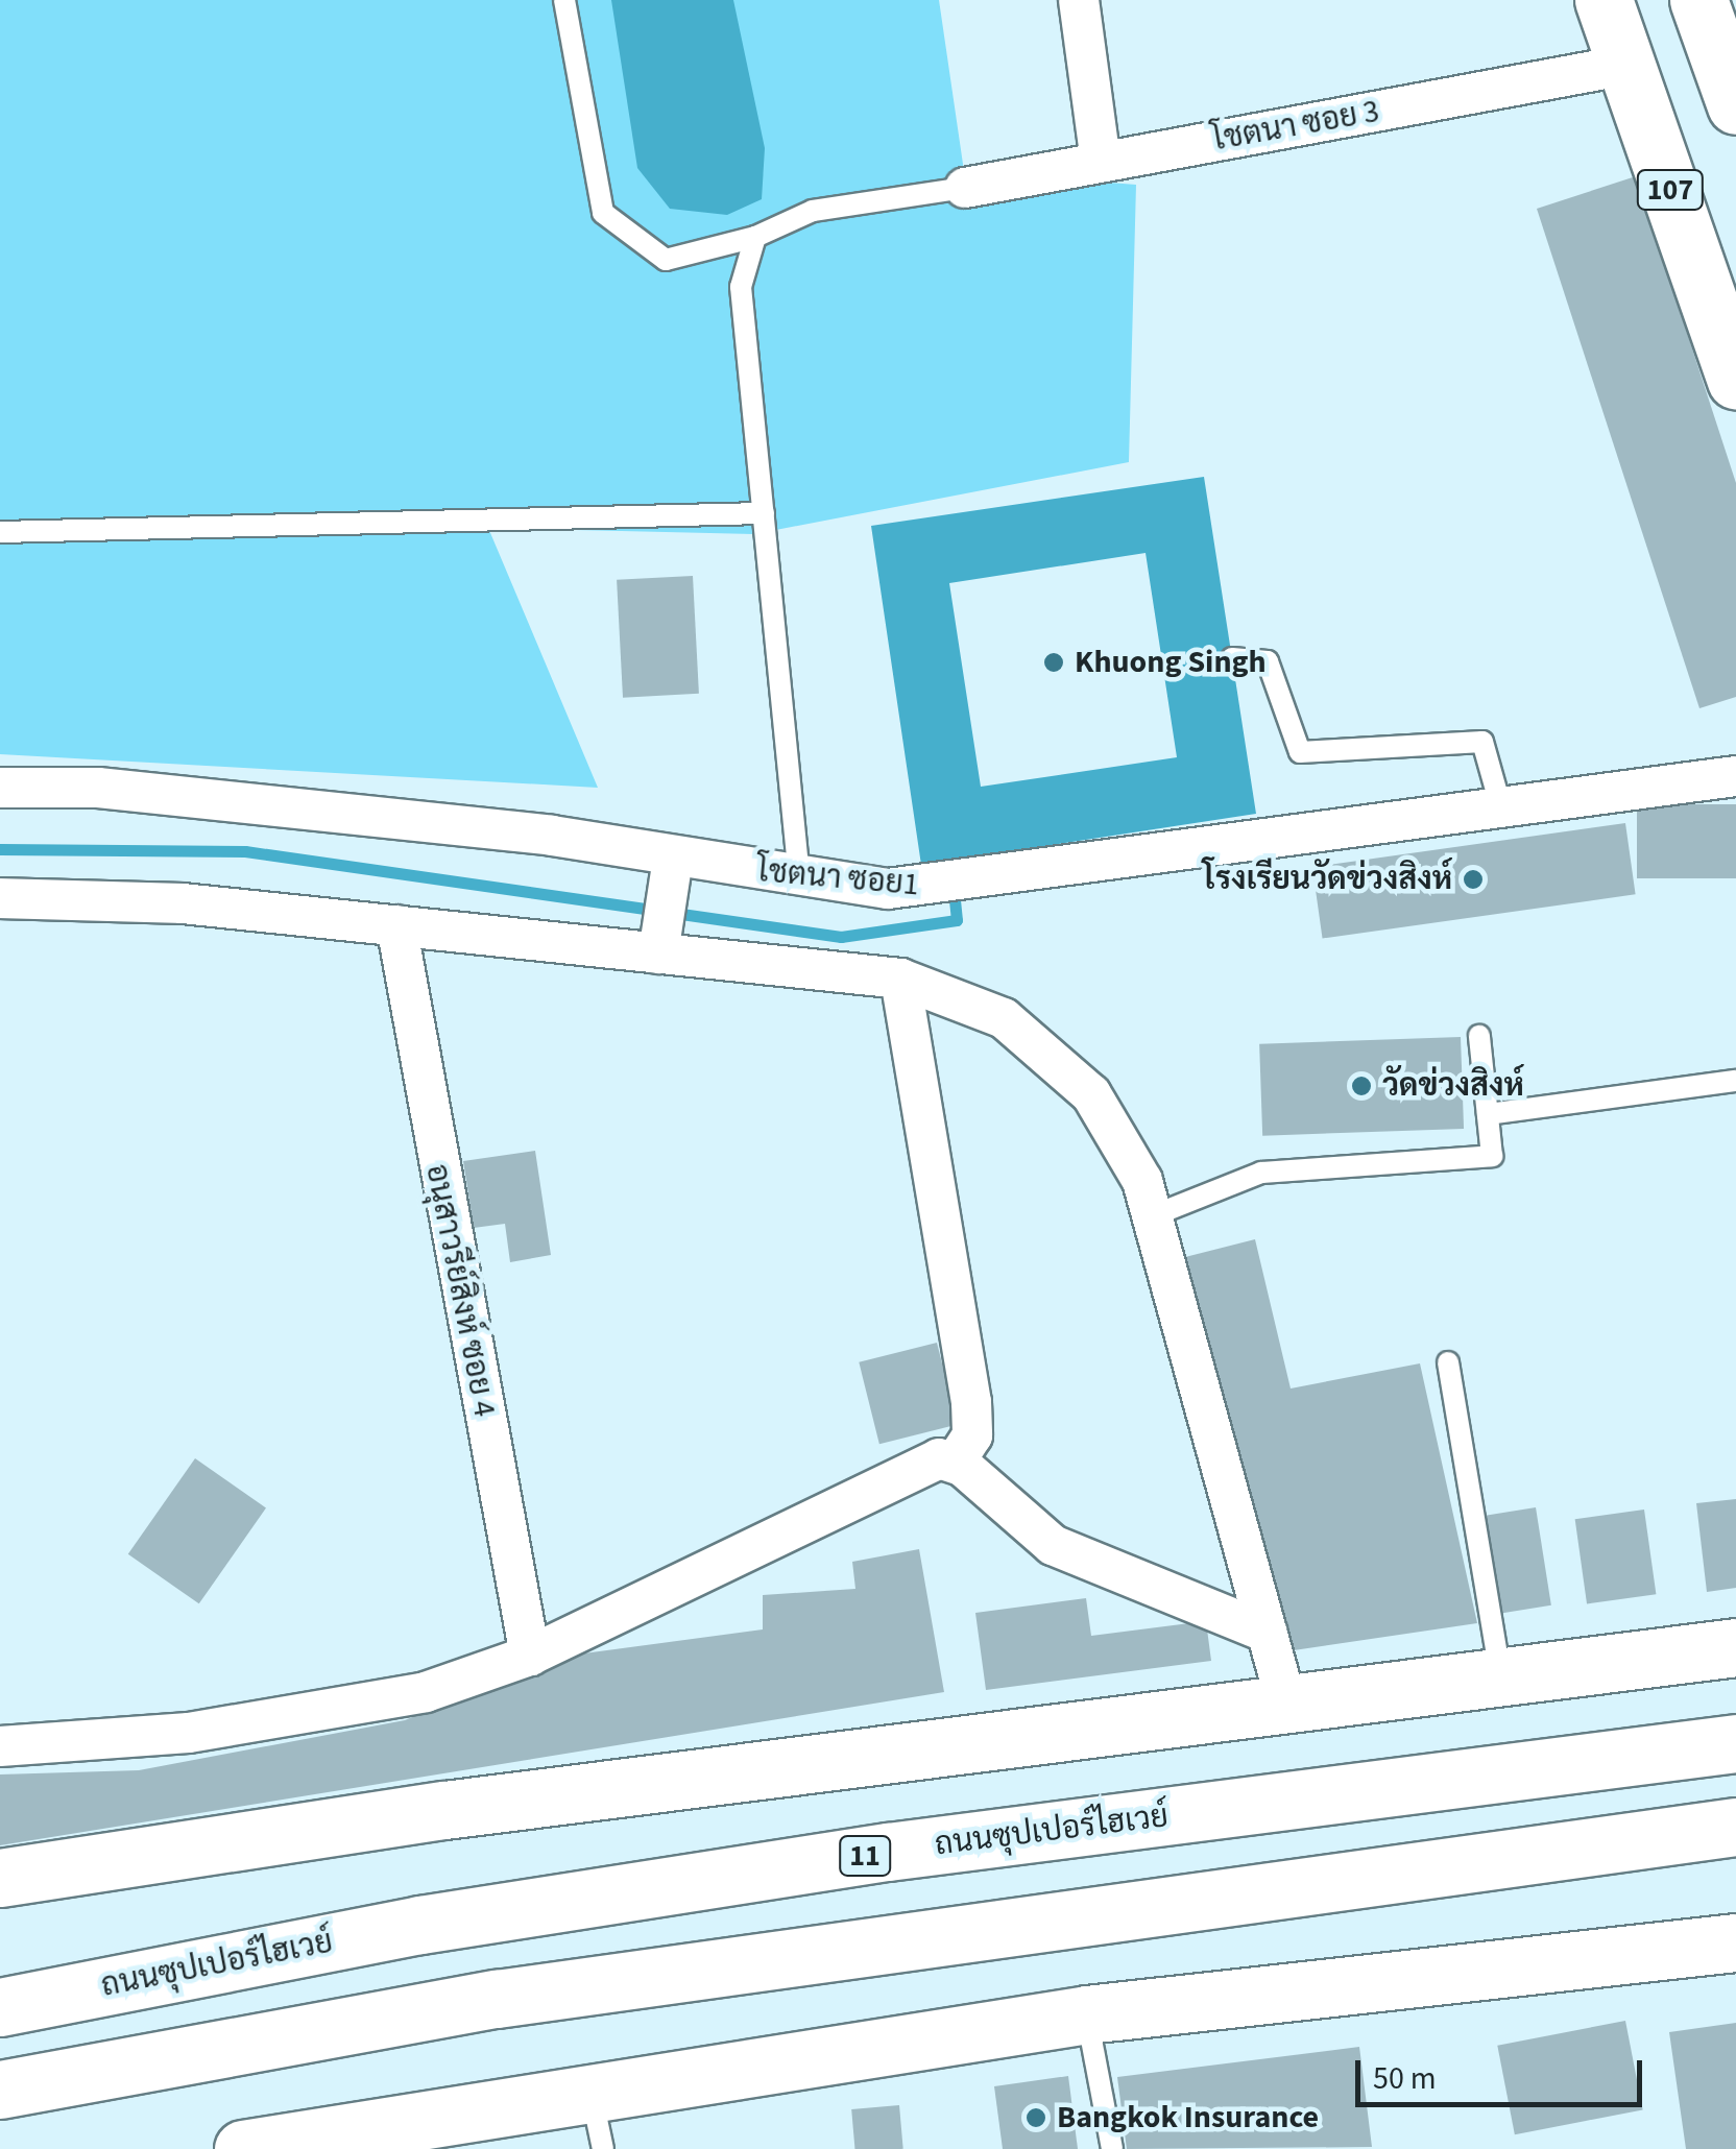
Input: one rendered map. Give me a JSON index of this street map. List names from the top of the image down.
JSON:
{
  "streets": {
    "main road": ["107", "ถนนซุปเปอร์ไฮเวย์", "11"],
    "street": ["โชตนา ซอย 3", "โชตนา ซอย1", "อนุสาวรีย์สิงห์ ซอย 4"]
  },
  "crossings": [
    ["โชตนา ซอย 3", "107"]
  ],
  "places": [
    "Khuong Singh",
    "โรงเรียนวัดข่วงสิงห์",
    "วัดข่วงสิงห์",
    "Bangkok Insurance"
  ],
  "scale_bar": "50 m"
}
